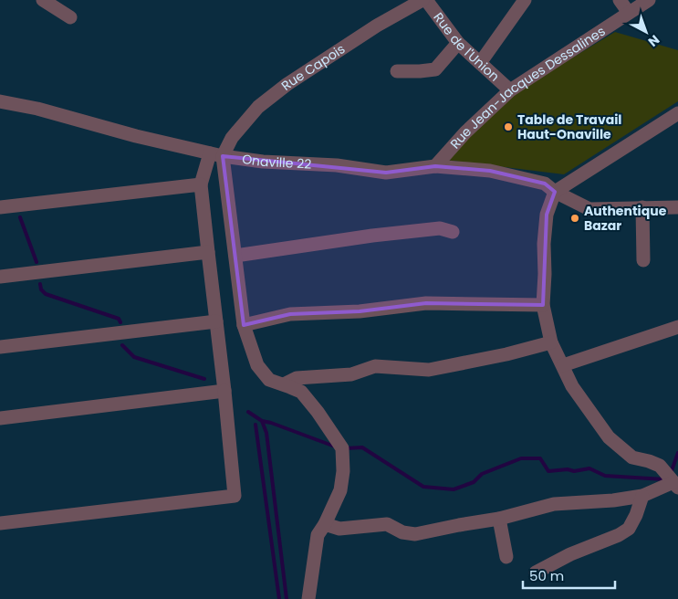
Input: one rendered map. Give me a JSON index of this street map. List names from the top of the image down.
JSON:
{
  "streets": {
    "street": [
      "Rue de l'Union",
      "Rue Capois",
      "Rue Jean-Jacques Dessalines",
      "Onaville 22"
    ]
  },
  "crossings": [
    ["Rue de l'Union", "Rue Jean-Jacques Dessalines"],
    ["Rue Capois", "Onaville 22"],
    ["Rue Jean-Jacques Dessalines", "Onaville 22"]
  ],
  "places": ["Table de Travail Haut-Onaville", "Authentique Bazar"],
  "scale_bar": "50 m",
  "north": "bottom right"
}
